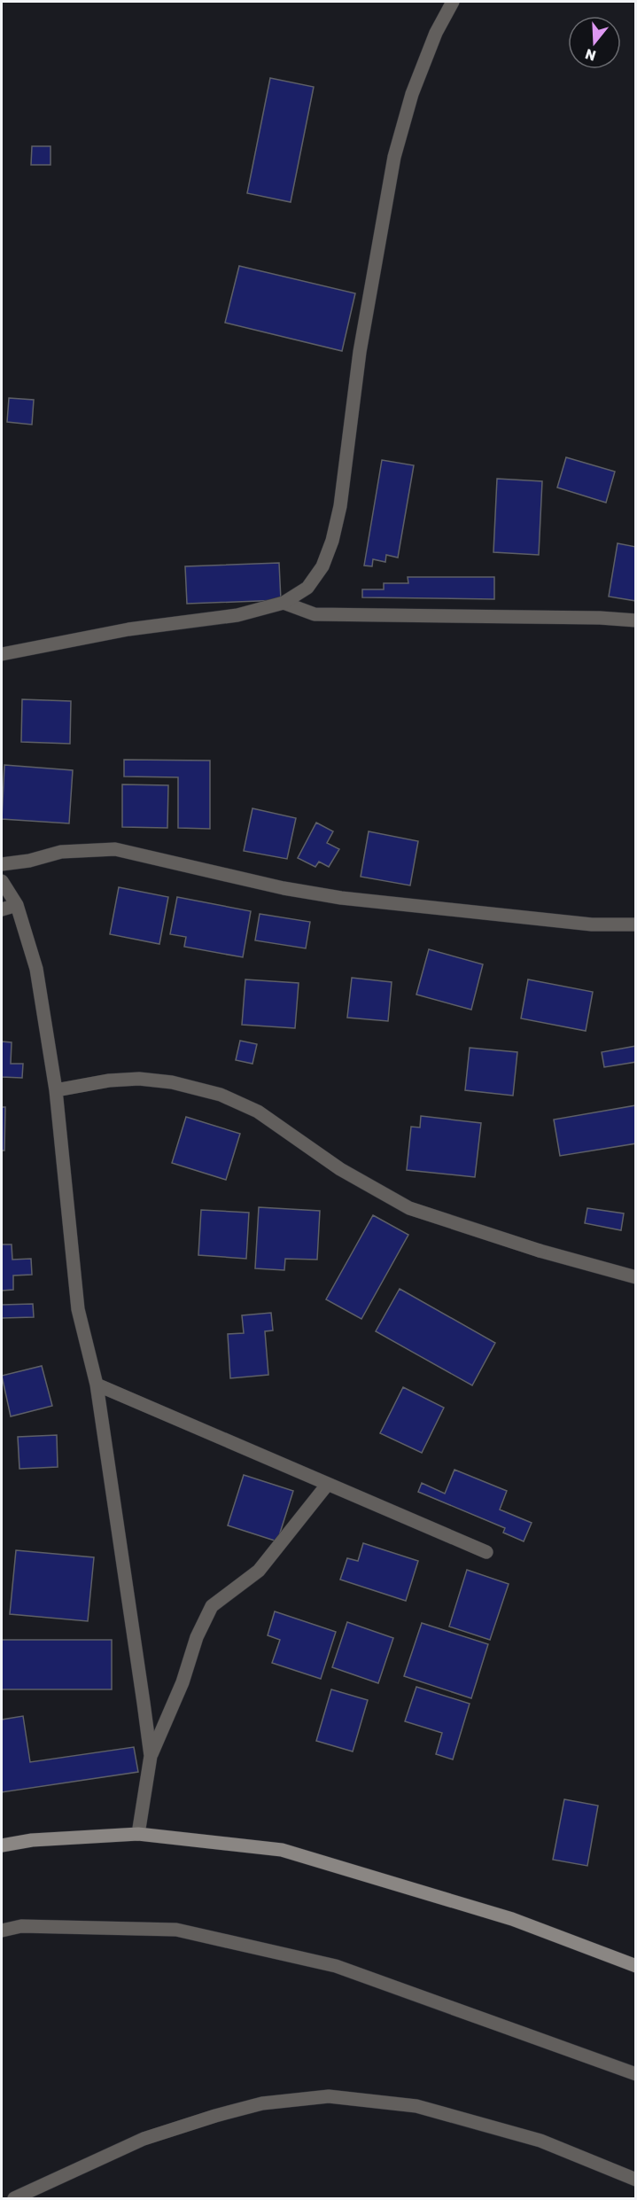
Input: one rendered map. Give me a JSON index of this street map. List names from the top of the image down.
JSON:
{
  "north": "bottom"
}
